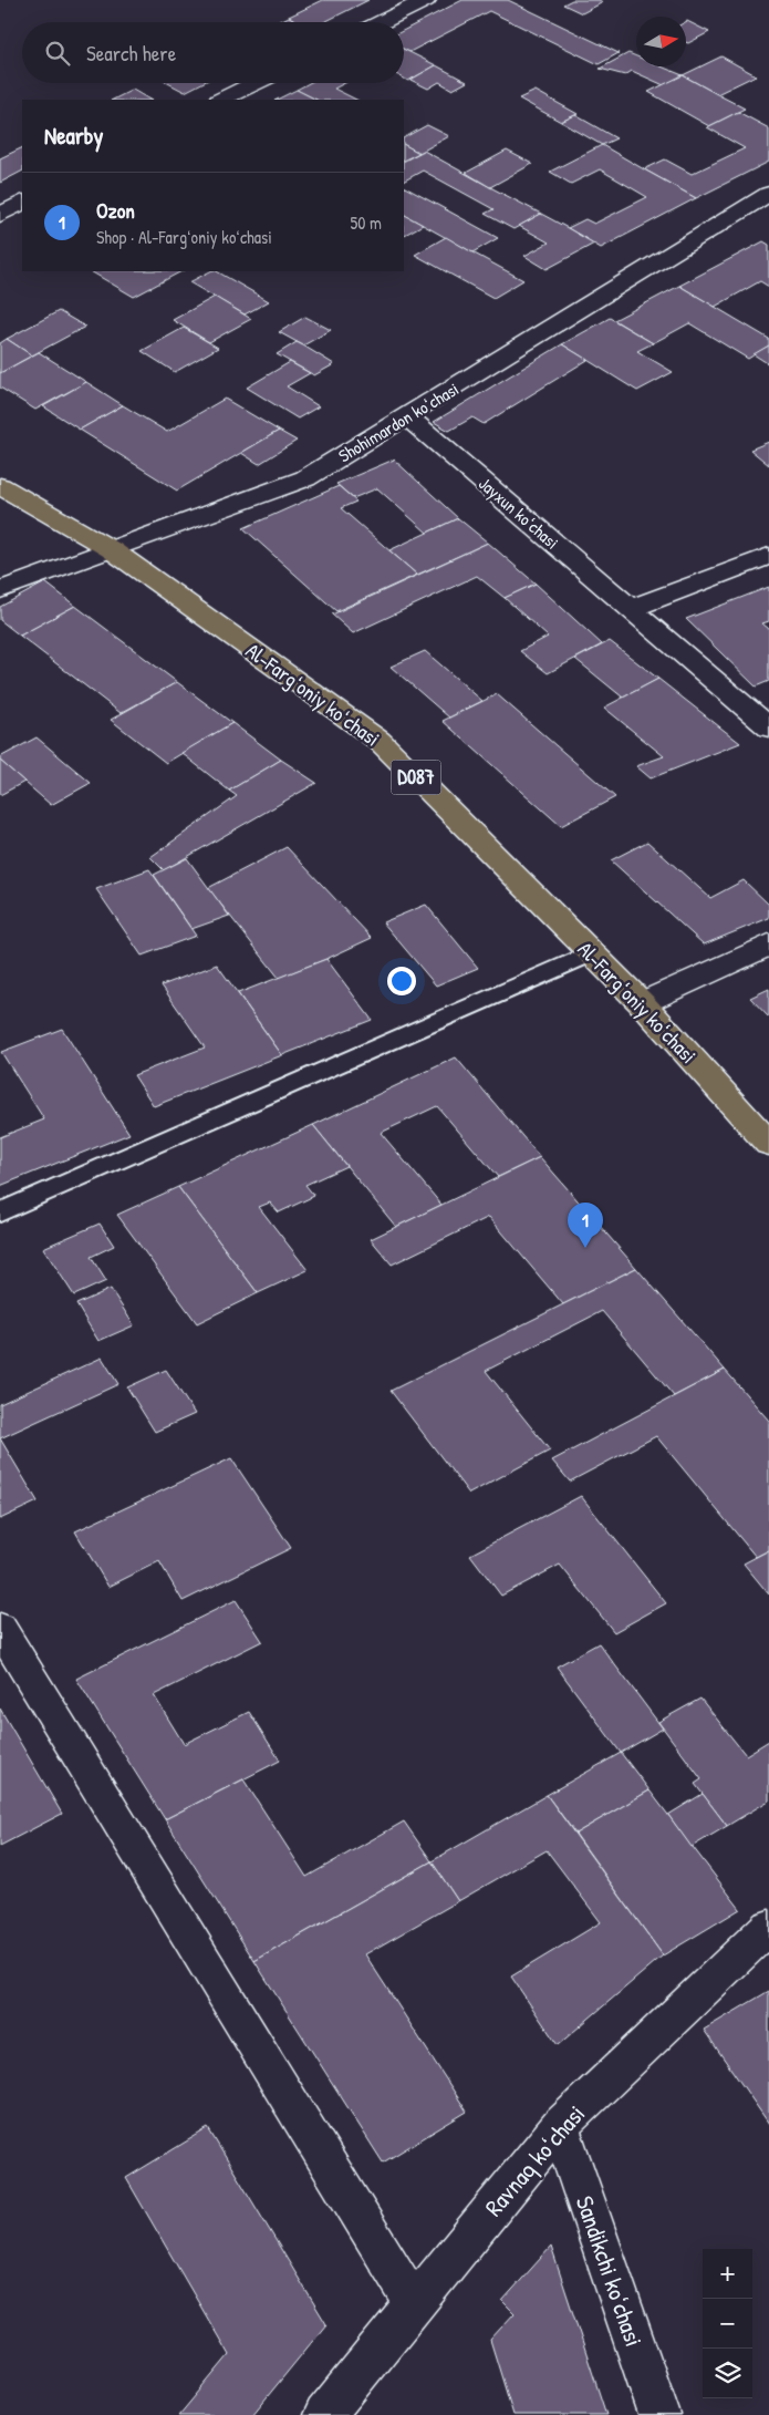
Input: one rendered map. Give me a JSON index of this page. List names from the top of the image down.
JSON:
{
  "streets": {
    "main road": ["Al-Fargʻoniy koʻchasi", "D087"],
    "street": [
      "Shohimardon koʻchasi",
      "Jayxun koʻchasi",
      "Ravnaq koʻchasi",
      "Sandikchi koʻchasi"
    ]
  },
  "crossings": [
    ["Shohimardon koʻchasi", "Jayxun koʻchasi"],
    ["Shohimardon koʻchasi", "Al-Fargʻoniy koʻchasi"],
    ["Ravnaq koʻchasi", "Sandikchi koʻchasi"]
  ],
  "north": "right",
  "page": {
    "search": "Search here",
    "heading": "Nearby",
    "list": [
      {
        "mark": "1",
        "name": "Ozon",
        "note": "Shop · Al-Fargʻoniy koʻchasi",
        "value": "50 m"
      }
    ],
    "pins": "1",
    "map_buttons": ["+", "−"]
  }
}
